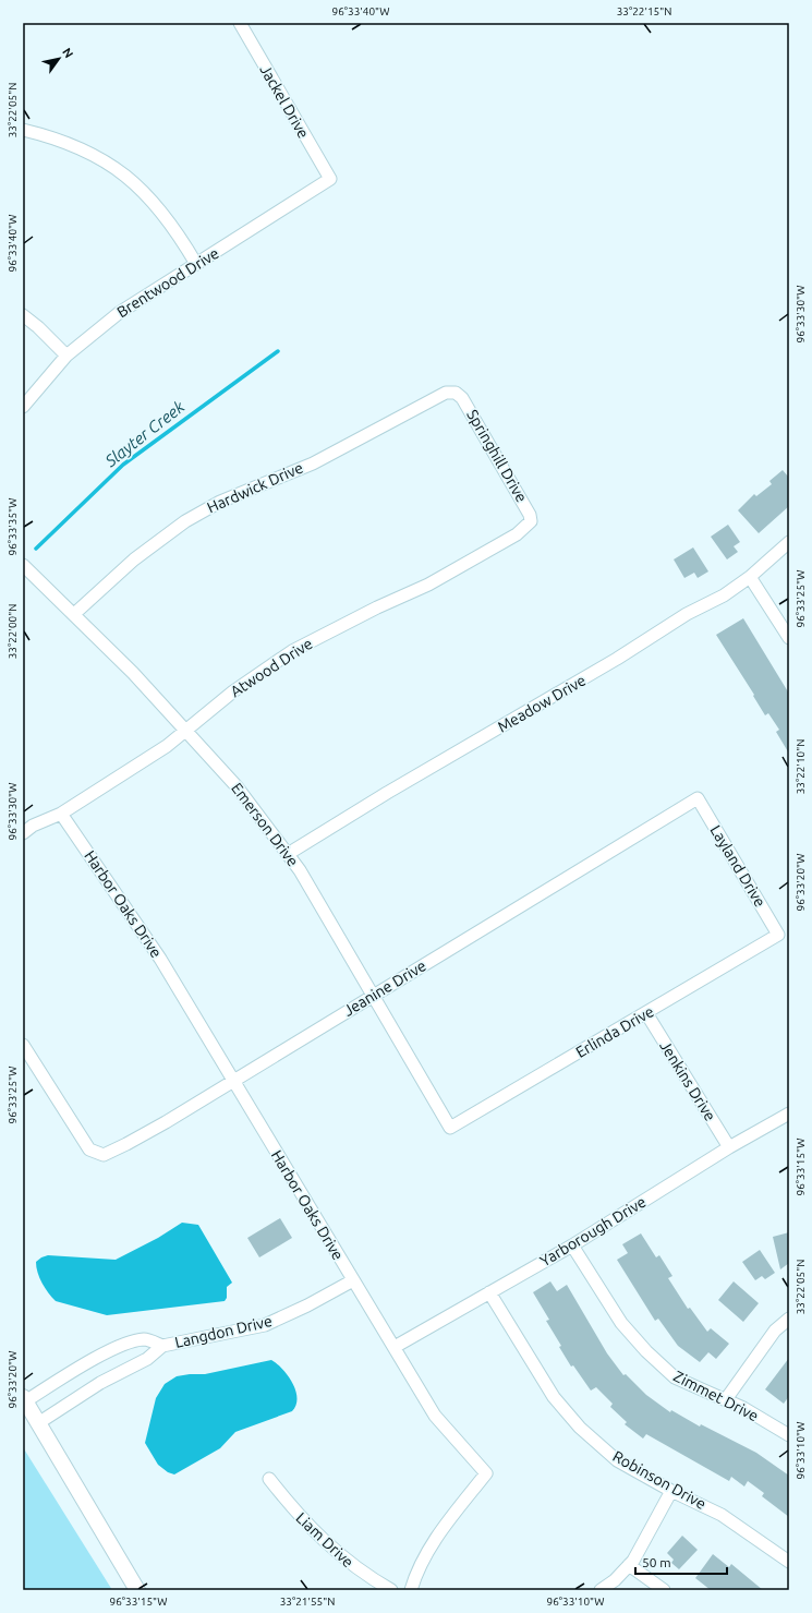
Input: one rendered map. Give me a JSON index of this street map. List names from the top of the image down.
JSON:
{
  "streets": {
    "street": [
      "Jackel Drive",
      "Brentwood Drive",
      "Springhill Drive",
      "Hardwick Drive",
      "Atwood Drive",
      "Meadow Drive",
      "Emerson Drive",
      "Layland Drive",
      "Harbor Oaks Drive",
      "Jeanine Drive",
      "Erlinda Drive",
      "Jenkins Drive",
      "Yarborough Drive",
      "Langdon Drive",
      "Zimmet Drive",
      "Robinson Drive",
      "Liam Drive"
    ]
  },
  "crossings": [
    ["Jackel Drive", "Brentwood Drive"],
    ["Springhill Drive", "Hardwick Drive"],
    ["Springhill Drive", "Atwood Drive"],
    ["Hardwick Drive", "Emerson Drive"],
    ["Atwood Drive", "Emerson Drive"],
    ["Atwood Drive", "Harbor Oaks Drive"],
    ["Meadow Drive", "Emerson Drive"],
    ["Emerson Drive", "Jeanine Drive"],
    ["Emerson Drive", "Erlinda Drive"],
    ["Layland Drive", "Jeanine Drive"],
    ["Layland Drive", "Erlinda Drive"],
    ["Harbor Oaks Drive", "Jeanine Drive"],
    ["Harbor Oaks Drive", "Yarborough Drive"],
    ["Harbor Oaks Drive", "Langdon Drive"],
    ["Erlinda Drive", "Jenkins Drive"],
    ["Jenkins Drive", "Yarborough Drive"],
    ["Yarborough Drive", "Zimmet Drive"],
    ["Yarborough Drive", "Robinson Drive"]
  ],
  "water": ["Slayter Creek"],
  "scale_bar": "50 m",
  "north": "top right",
  "coordinates": [
    "96°33'40\"W",
    "33°22'15\"N",
    "33°22'05\"N",
    "96°33'30\"W",
    "96°33'35\"W",
    "96°33'25\"W",
    "33°22'00\"N",
    "33°22'10\"N",
    "96°33'20\"W",
    "96°33'15\"W",
    "96°33'10\"W",
    "33°21'55\"N"
  ]
}
